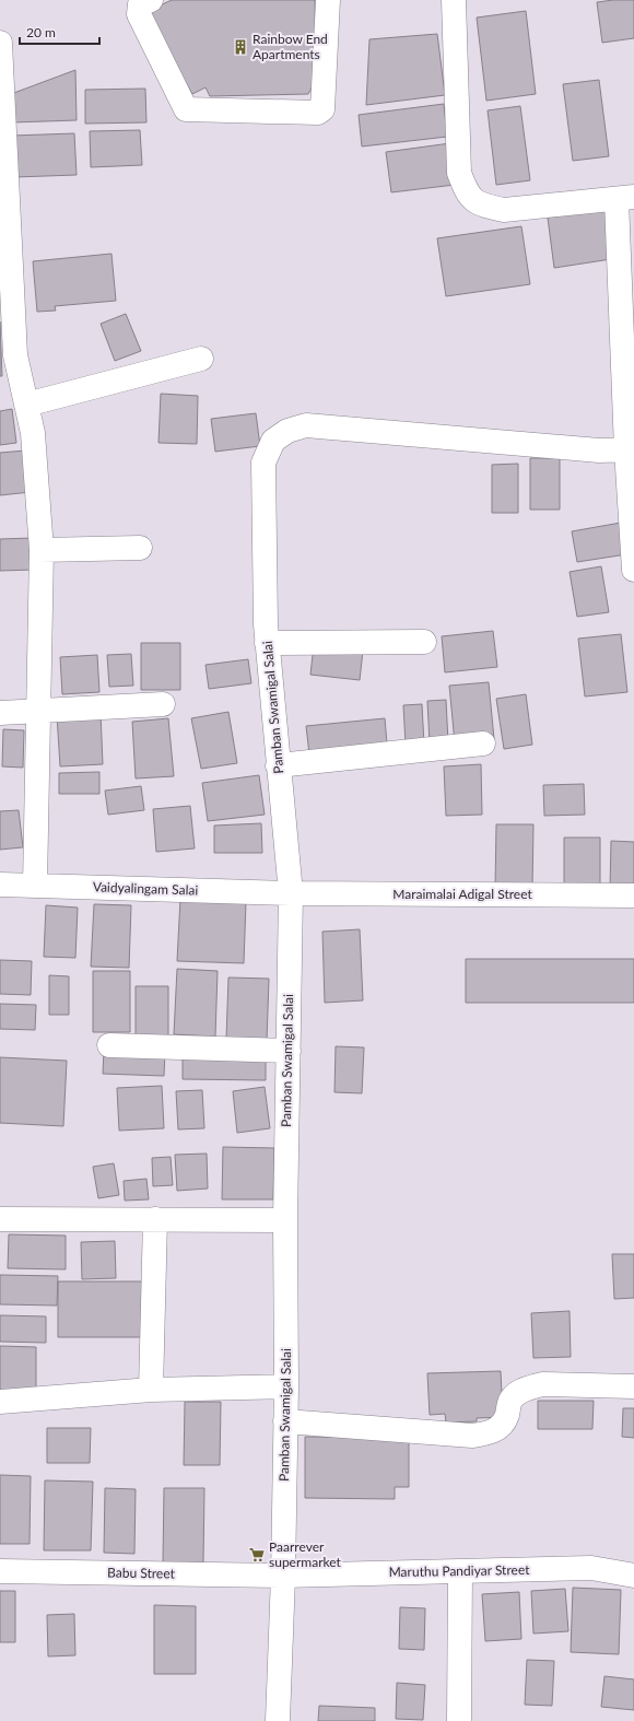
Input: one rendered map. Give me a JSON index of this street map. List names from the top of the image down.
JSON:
{
  "streets": {
    "street": [
      "Pamban Swamigal Salai",
      "Vaidyalingam Salai",
      "Maraimalai Adigal Street",
      "Maruthu Pandiyar Street",
      "Babu Street"
    ]
  },
  "crossings": [
    ["Pamban Swamigal Salai", "Vaidyalingam Salai"],
    ["Pamban Swamigal Salai", "Maraimalai Adigal Street"],
    ["Pamban Swamigal Salai", "Maruthu Pandiyar Street"],
    ["Pamban Swamigal Salai", "Babu Street"],
    ["Vaidyalingam Salai", "Maraimalai Adigal Street"],
    ["Maruthu Pandiyar Street", "Babu Street"]
  ],
  "places": {
    "building": ["Rainbow End Apartments"],
    "supermarket": ["Paarrever supermarket"]
  },
  "scale_bar": "20 m"
}
